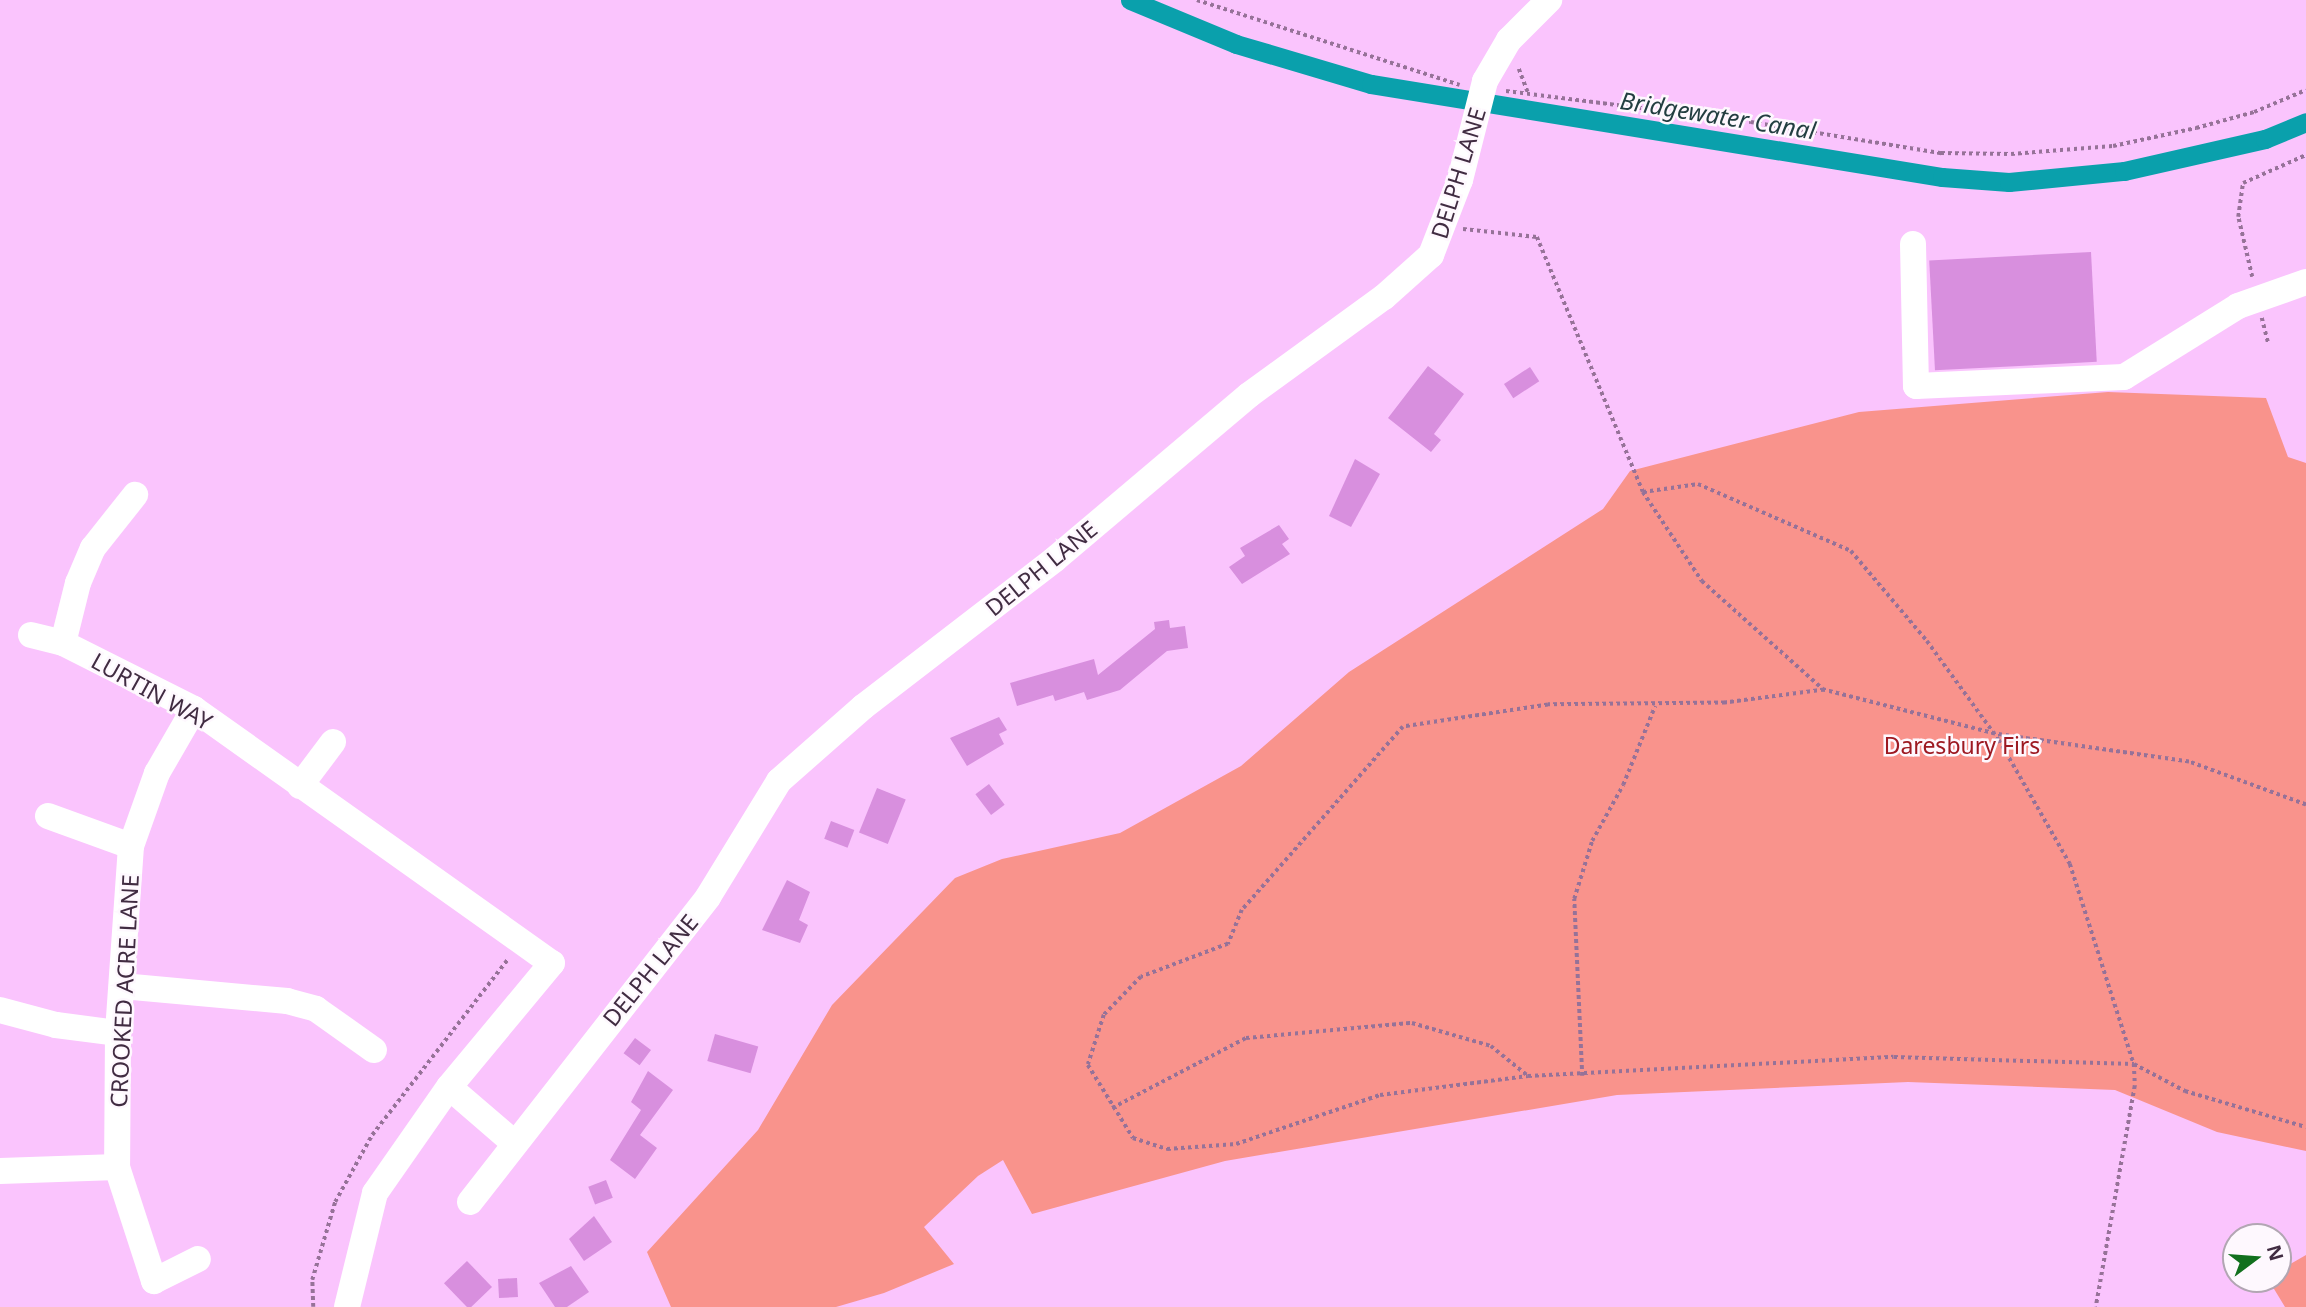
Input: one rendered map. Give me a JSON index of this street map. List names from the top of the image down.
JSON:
{
  "streets": {
    "street": ["DELPH LANE", "LURTIN WAY", "CROOKED ACRE LANE"]
  },
  "crossings": [
    ["LURTIN WAY", "CROOKED ACRE LANE"]
  ],
  "water": ["Bridgewater Canal"],
  "parks": ["Daresbury Firs"],
  "north": "right"
}
